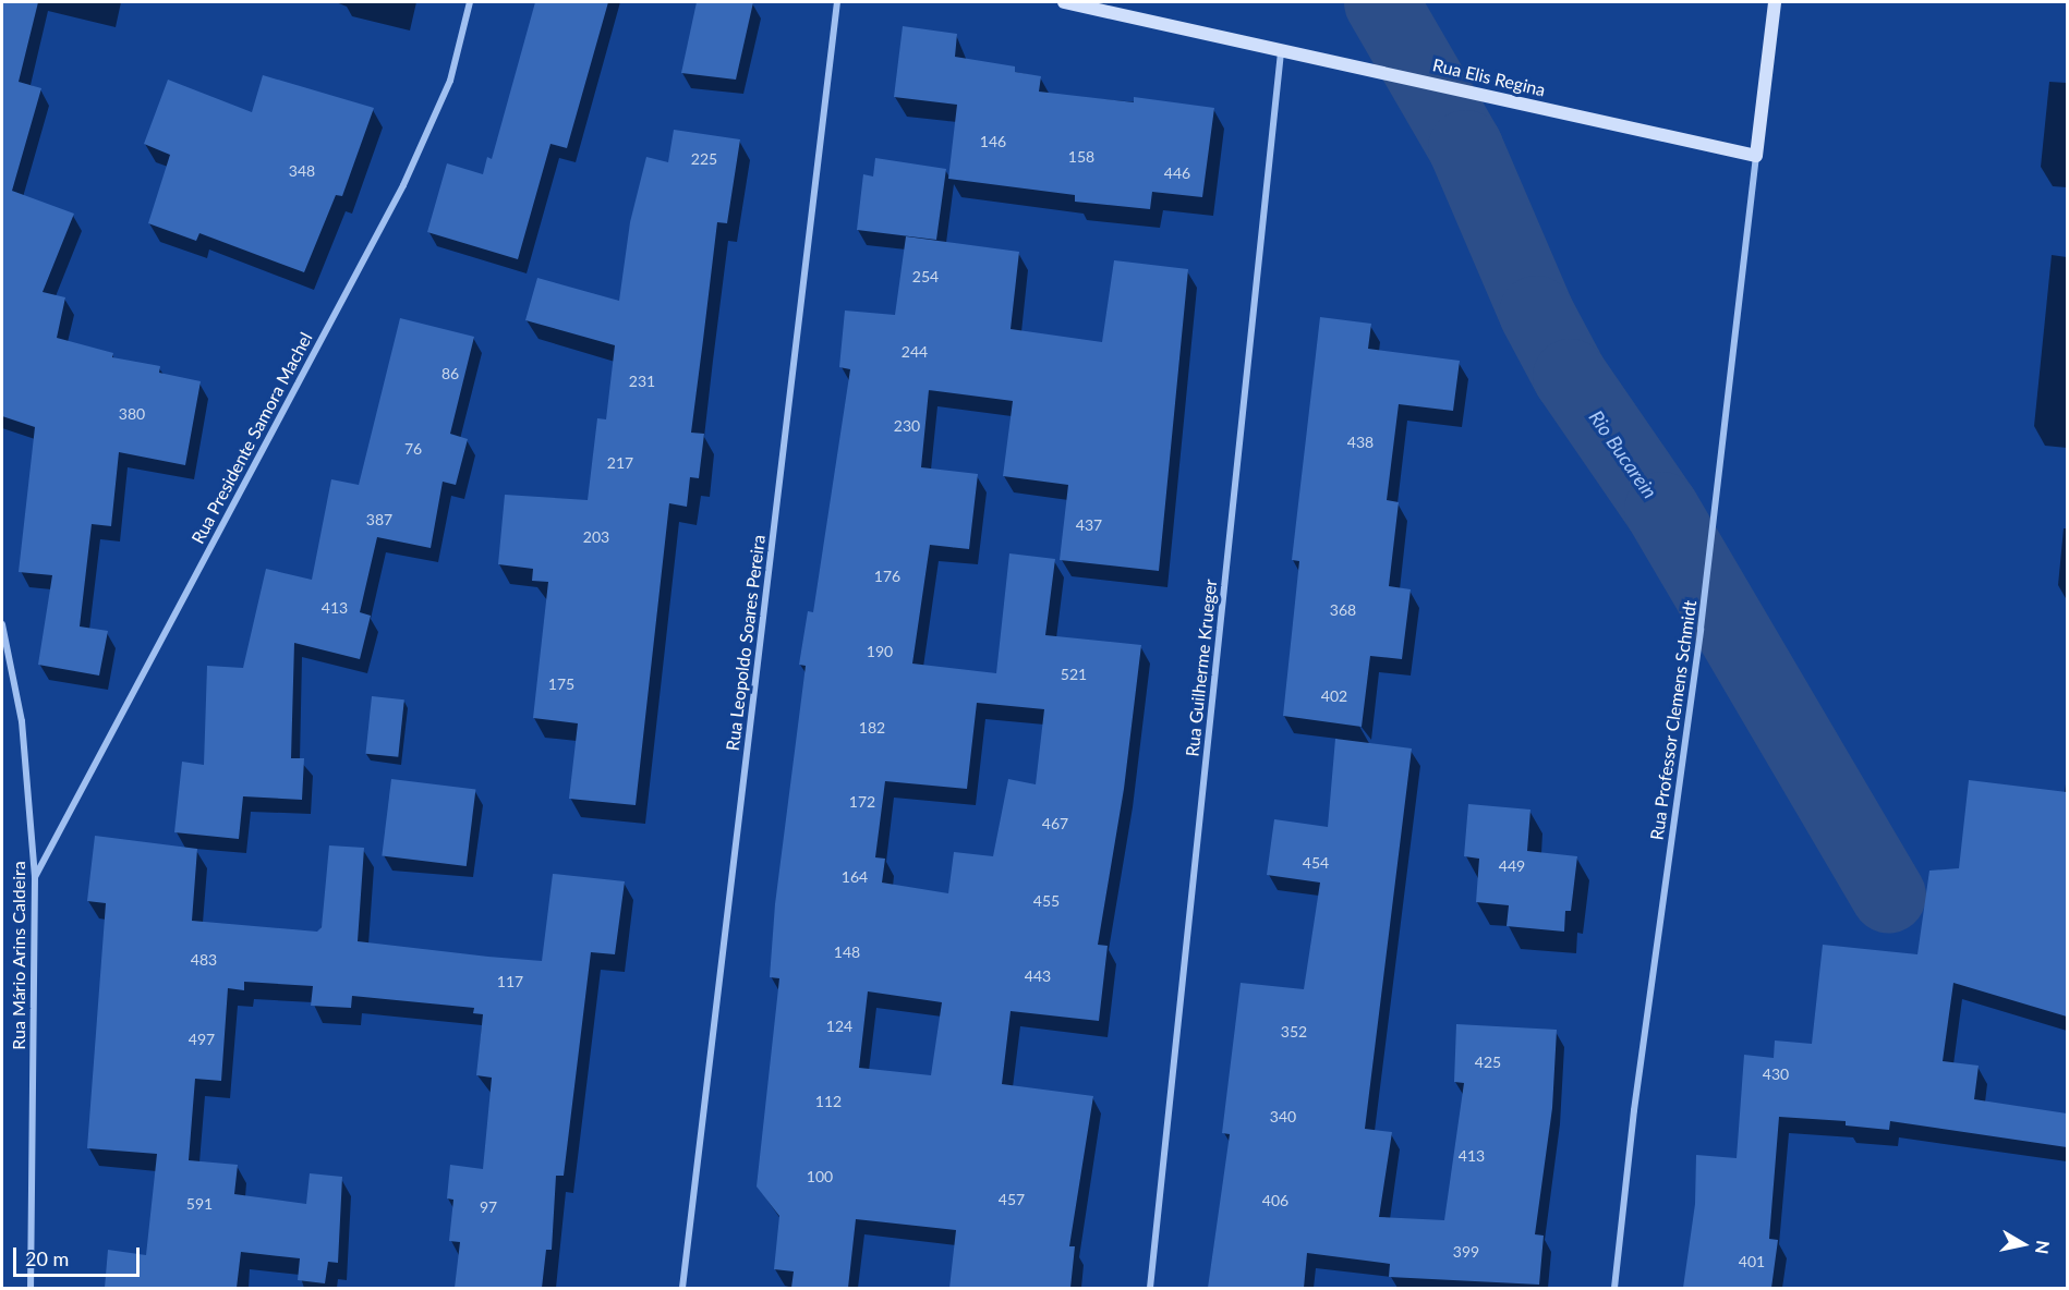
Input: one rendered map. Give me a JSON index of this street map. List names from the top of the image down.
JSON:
{
  "streets": {
    "street": [
      "Rua Elis Regina",
      "Rua Presidente Samora Machel",
      "Rua Leopoldo Soares Pereira",
      "Rua Guilherme Krueger",
      "Rua Professor Clemens Schmidt",
      "Rua Mário Arins Caldeira"
    ]
  },
  "crossings": [
    ["Rua Elis Regina", "Rua Guilherme Krueger"],
    ["Rua Elis Regina", "Rua Professor Clemens Schmidt"],
    ["Rua Presidente Samora Machel", "Rua Mário Arins Caldeira"]
  ],
  "water": ["Rio Bucarein"],
  "house_numbers": [
    "146",
    "158",
    "225",
    "348",
    "446",
    "254",
    "244",
    "86",
    "231",
    "380",
    "230",
    "438",
    "76",
    "217",
    "387",
    "437",
    "203",
    "176",
    "413",
    "368",
    "190",
    "521",
    "175",
    "402",
    "182",
    "172",
    "467",
    "454",
    "449",
    "164",
    "455",
    "148",
    "483",
    "443",
    "117",
    "124",
    "352",
    "497",
    "425",
    "430",
    "112",
    "340",
    "413",
    "100",
    "457",
    "406",
    "591",
    "97",
    "399",
    "401"
  ],
  "scale_bar": "20 m",
  "north": "right"
}
